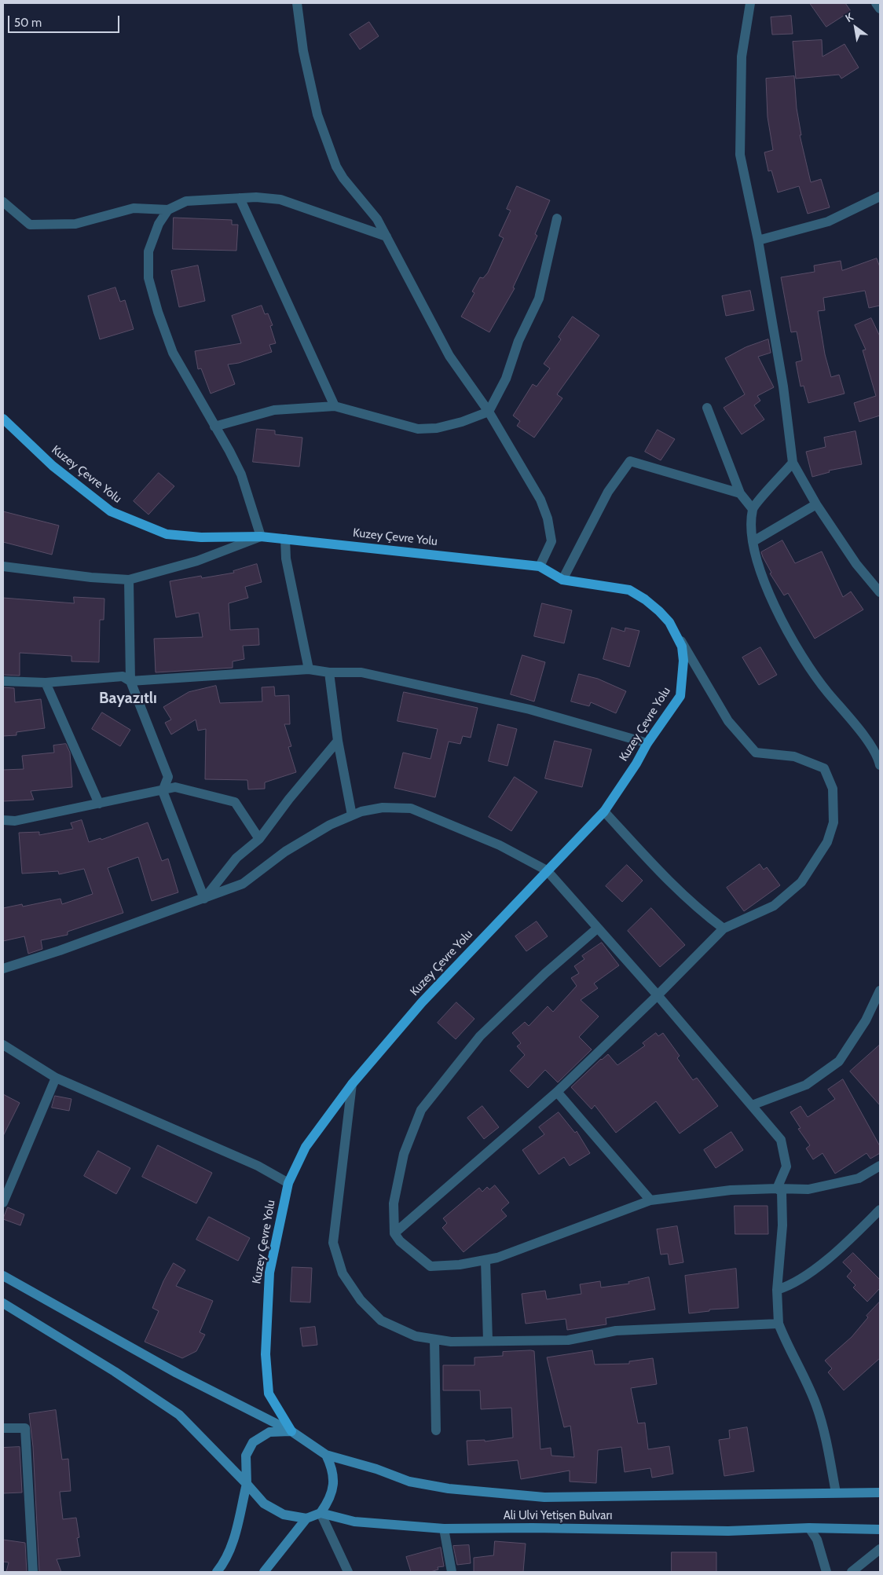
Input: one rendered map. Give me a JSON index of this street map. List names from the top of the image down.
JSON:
{
  "streets": {
    "main road": ["Kuzey Çevre Yolu", "Ali Ulvi Yetişen Bulvarı"]
  },
  "crossings": [
    ["Kuzey Çevre Yolu", "Ali Ulvi Yetişen Bulvarı"]
  ],
  "districts": ["Bayazıtlı"],
  "scale_bar": "50 m",
  "north": "top left"
}
